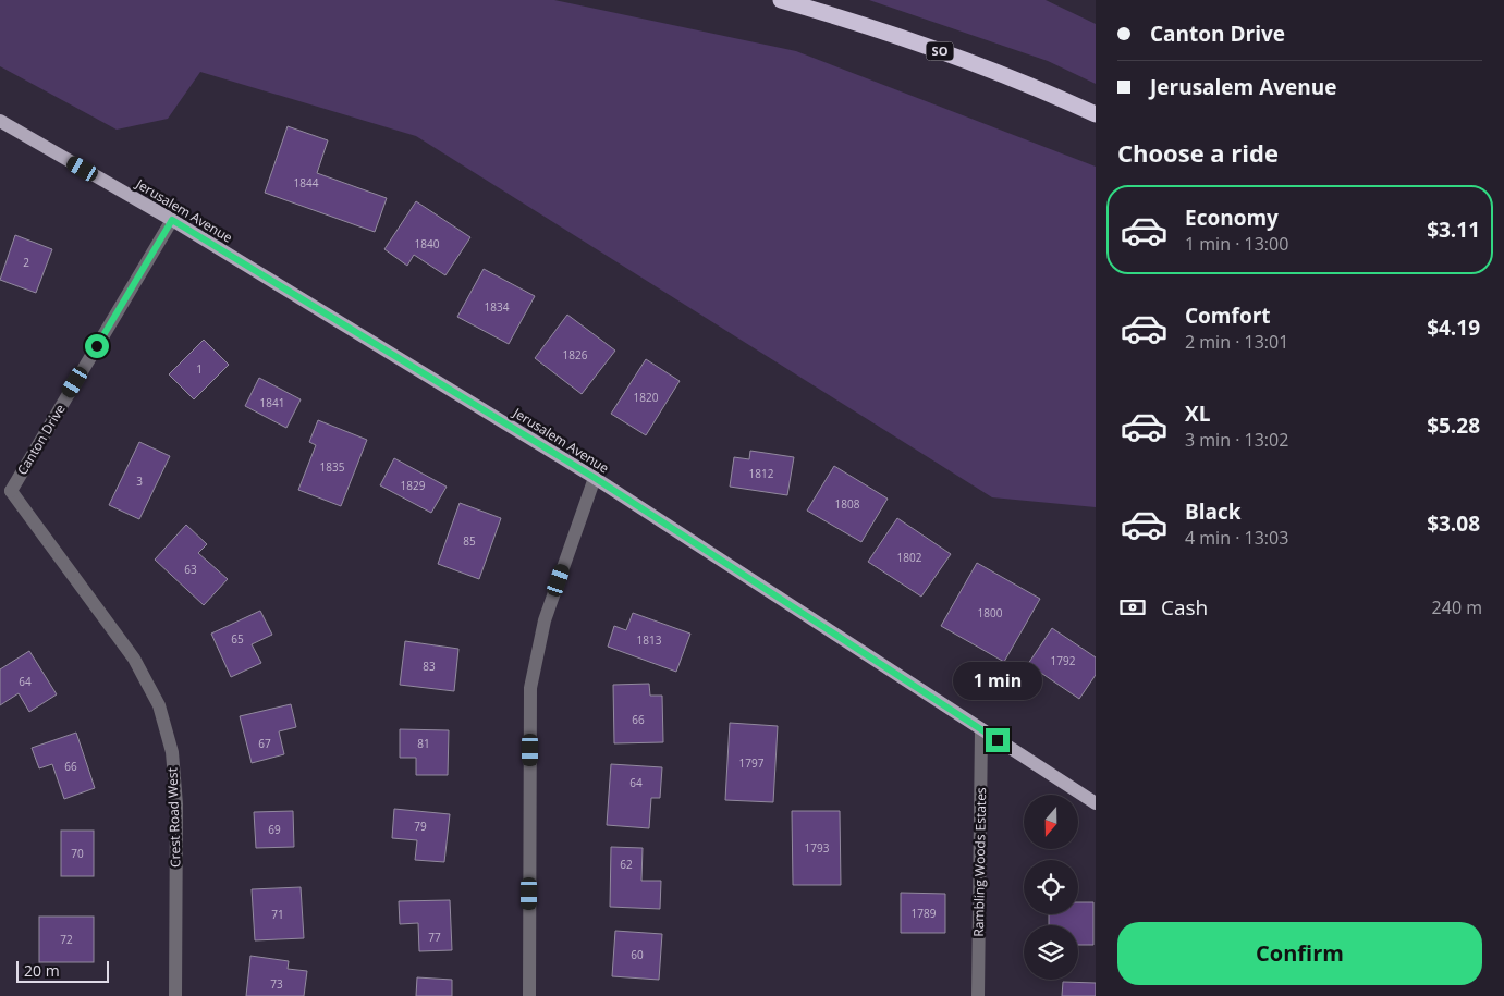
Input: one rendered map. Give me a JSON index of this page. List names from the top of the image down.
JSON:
{
  "streets": {
    "highway": ["SO"],
    "main road": ["Jerusalem Avenue"],
    "street": ["Canton Drive", "Crest Road West", "Rambling Woods Estates"]
  },
  "crossings": [
    ["Jerusalem Avenue", "Canton Drive"],
    ["Jerusalem Avenue", "Rambling Woods Estates"],
    ["Canton Drive", "Crest Road West"]
  ],
  "house_numbers": [
    "1844",
    "1840",
    "2",
    "1834",
    "1826",
    "1",
    "1820",
    "1841",
    "1835",
    "1812",
    "3",
    "1829",
    "1808",
    "85",
    "1802",
    "63",
    "1800",
    "65",
    "1813",
    "1792",
    "83",
    "64",
    "66",
    "67",
    "81",
    "1797",
    "66",
    "64",
    "79",
    "69",
    "1793",
    "70",
    "62",
    "1789",
    "71",
    "77",
    "72",
    "60",
    "73"
  ],
  "scale_bar": "20 m",
  "north": "bottom",
  "page": {
    "banner": ["Canton Drive", "Jerusalem Avenue"],
    "heading": "Choose a ride",
    "list": [
      {
        "name": "Economy",
        "note": "1 min · 13:00",
        "value": "$3.11"
      },
      {
        "name": "Comfort",
        "note": "2 min · 13:01",
        "value": "$4.19"
      },
      {
        "name": "XL",
        "note": "3 min · 13:02",
        "value": "$5.28"
      },
      {
        "name": "Black",
        "note": "4 min · 13:03",
        "value": "$3.08"
      }
    ],
    "pay": ["Cash", "240 m"],
    "bubble": "1 min",
    "buttons": "Confirm",
    "scale": "20 m"
  }
}
